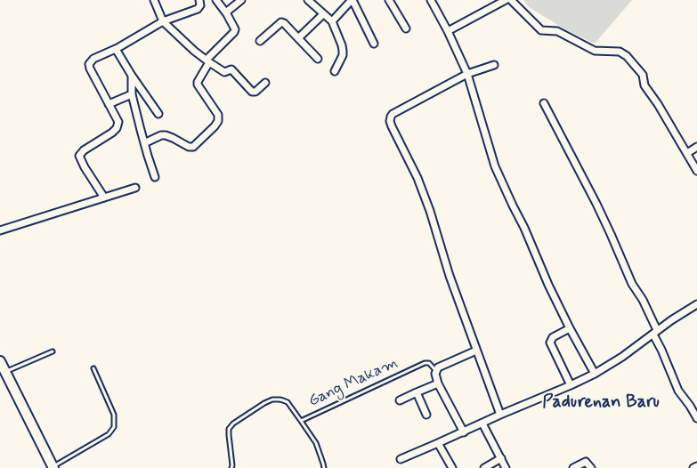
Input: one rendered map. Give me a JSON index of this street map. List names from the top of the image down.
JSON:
{
  "streets": {
    "lane": ["Gang Makam"]
  },
  "districts": ["Padurenan Baru"]
}
